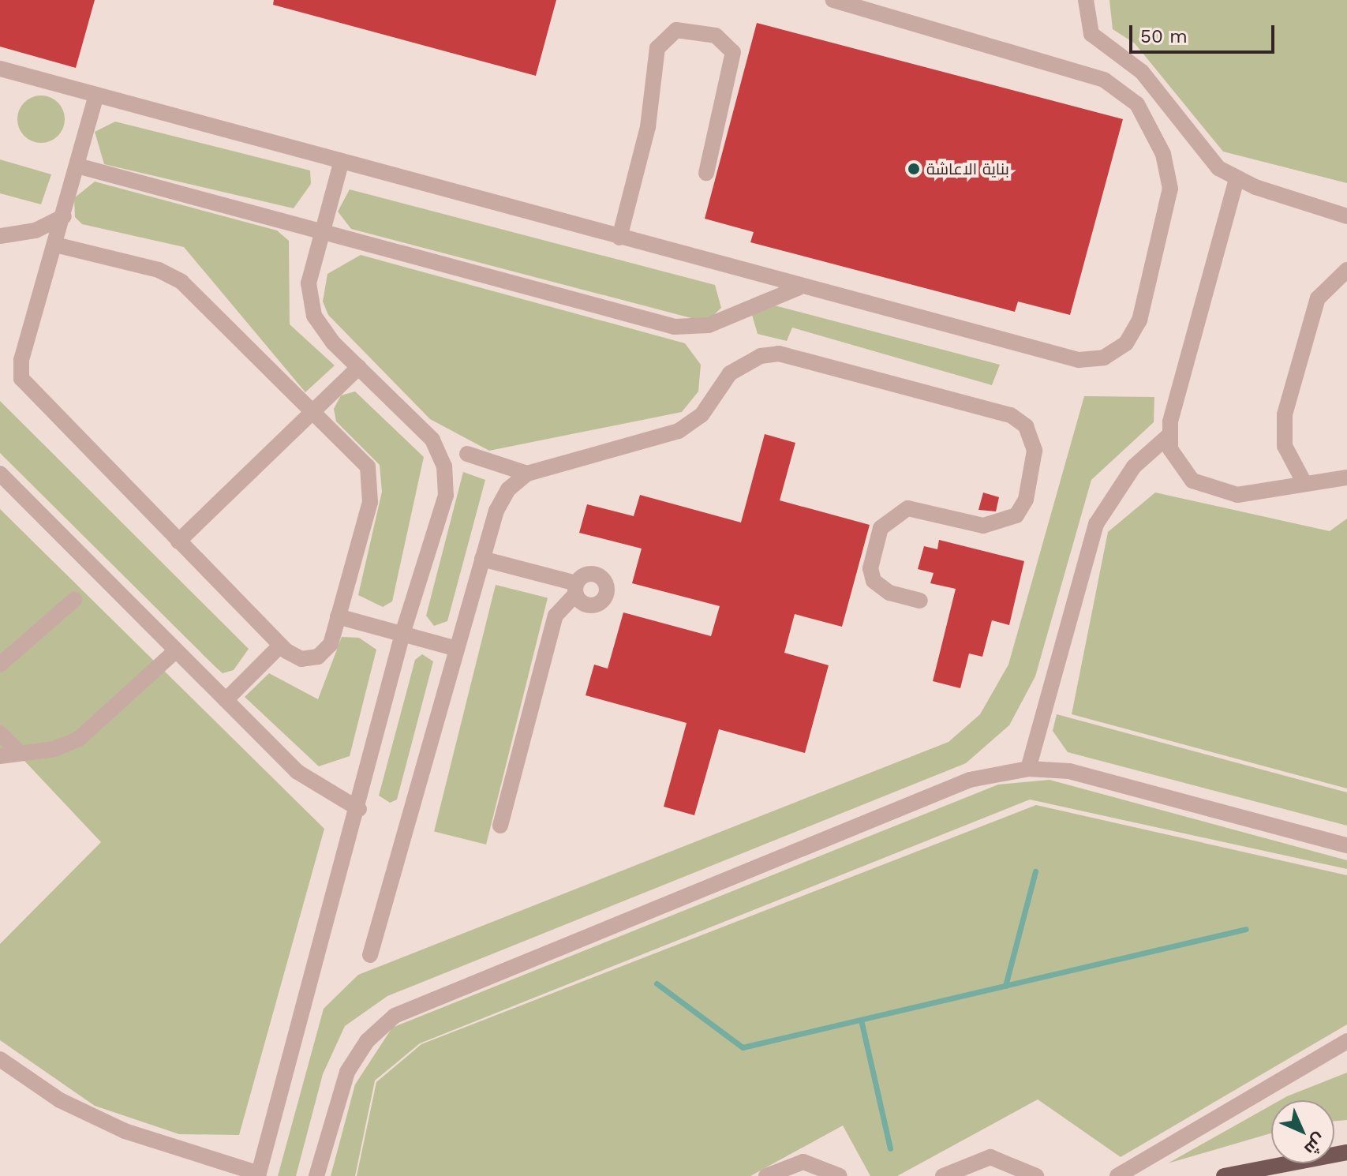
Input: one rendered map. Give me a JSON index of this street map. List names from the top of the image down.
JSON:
{
  "places": ["بناية الاعاشة"],
  "scale_bar": "50 m",
  "north": "bottom right"
}
